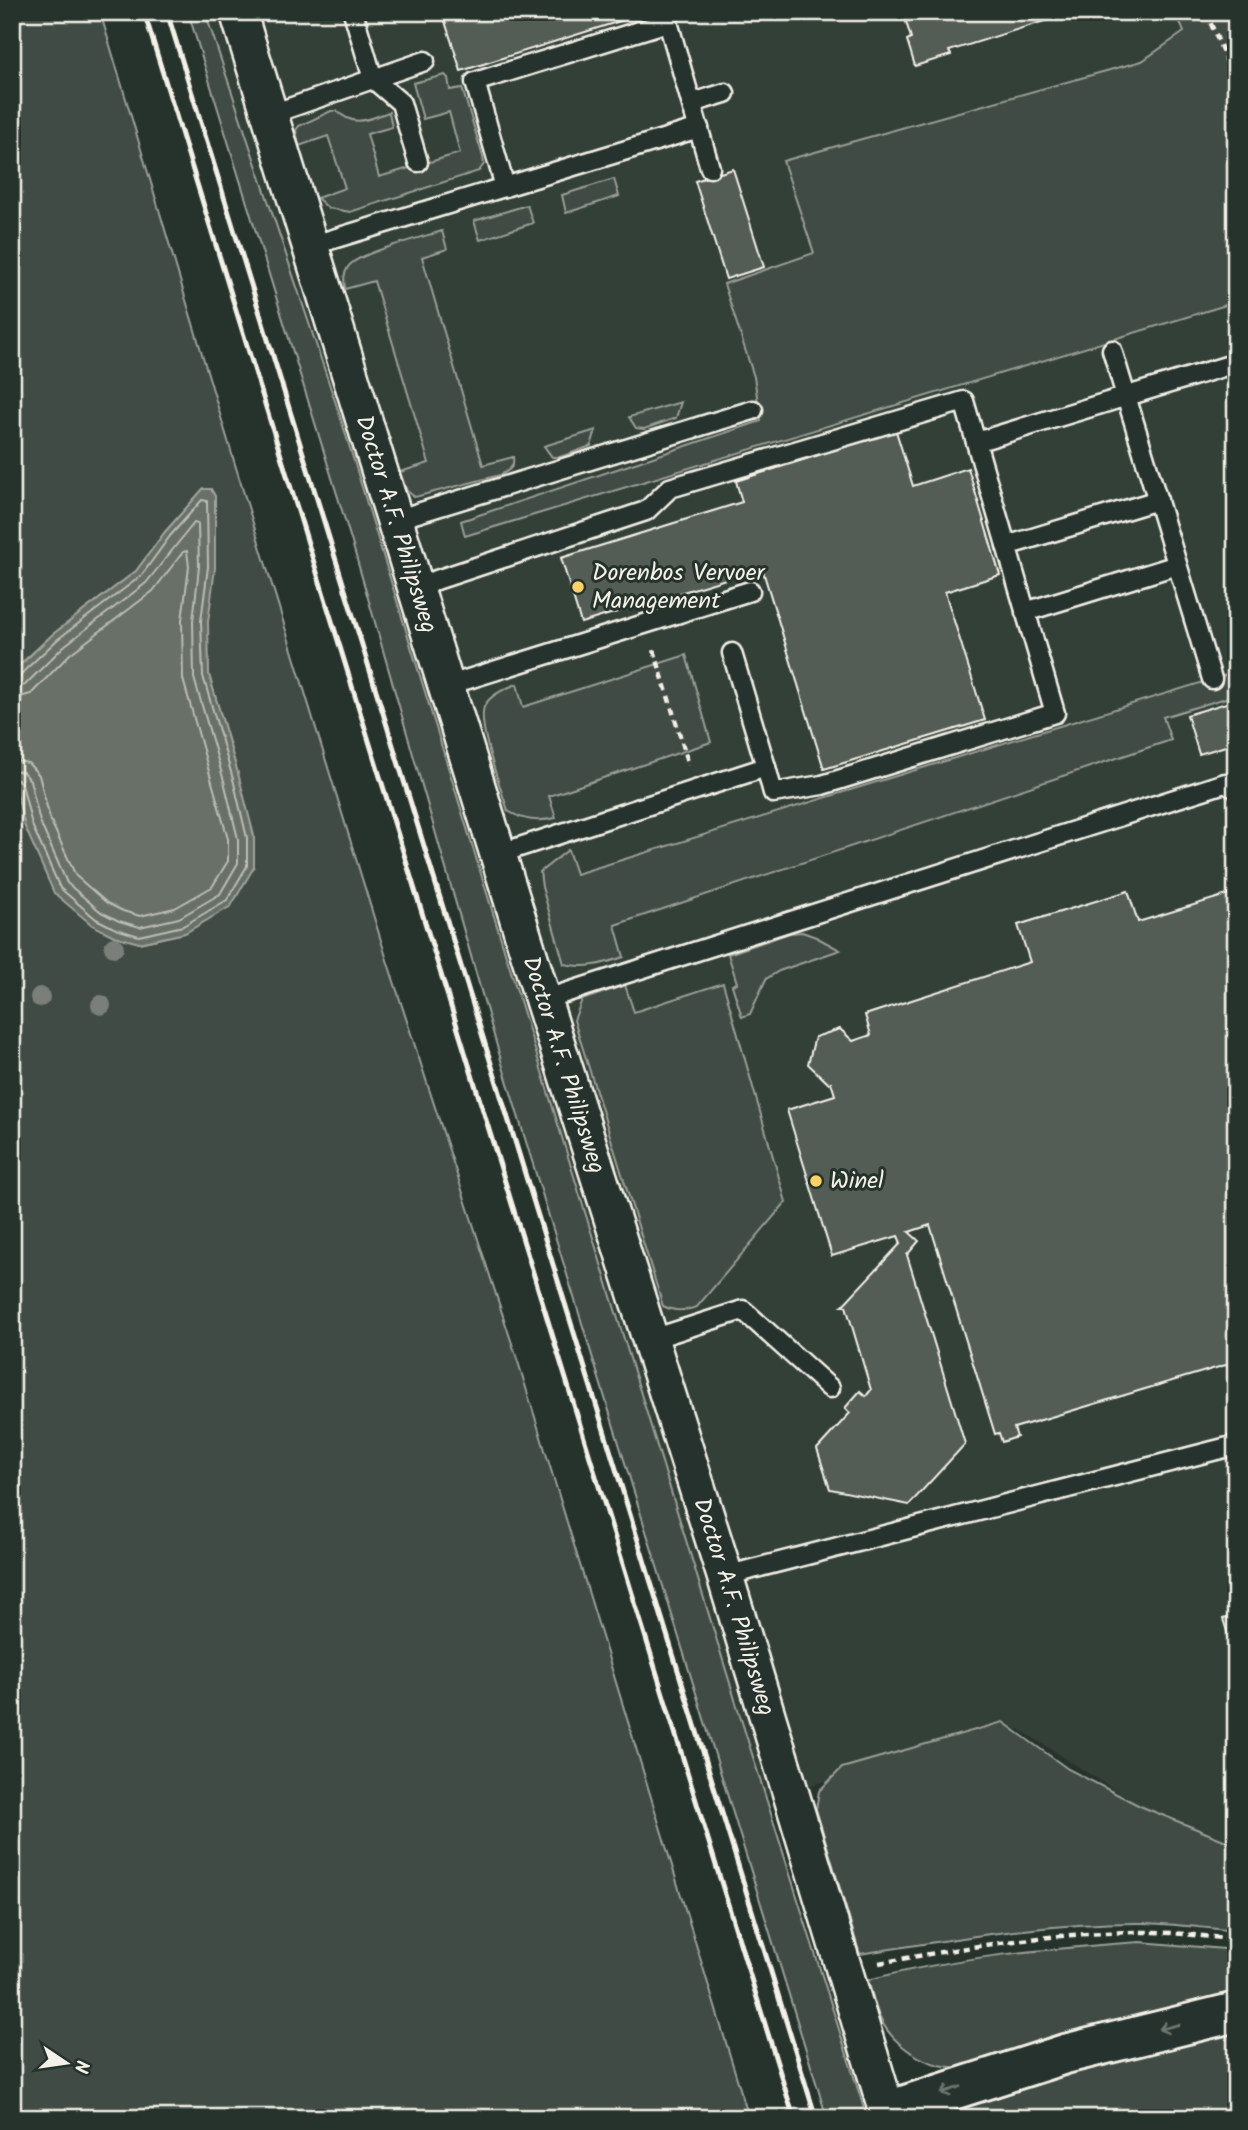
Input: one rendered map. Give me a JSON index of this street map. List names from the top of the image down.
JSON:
{
  "streets": {
    "street": ["Doctor A.F. Philipsweg"]
  },
  "places": ["Dorenbos Vervoer Management", "Winel"],
  "north": "right"
}
